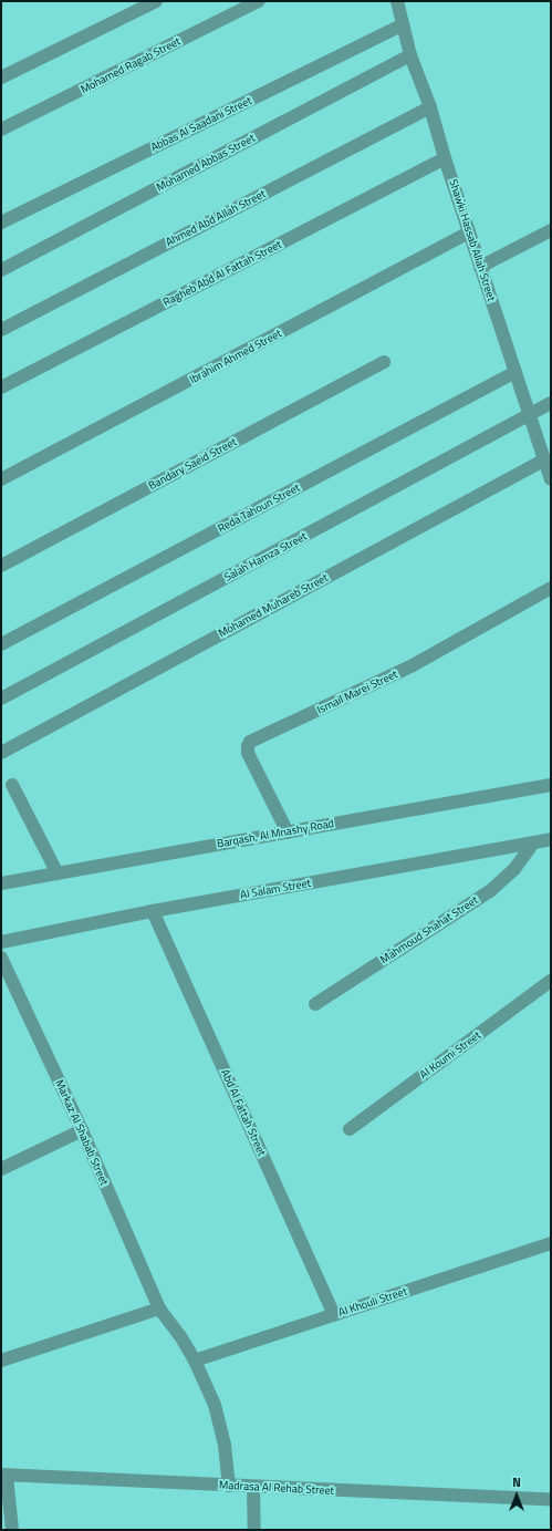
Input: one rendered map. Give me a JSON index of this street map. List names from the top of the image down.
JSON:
{
  "streets": {
    "street": [
      "Mohamed Ragab Street",
      "Abbas Al Saadani Street",
      "Mohamed Abbas Street",
      "Ahmed Abd Allah Street",
      "Shawki Hassab Allah Street",
      "Ragheb Abd Al Fattah Street",
      "Ibrahim Ahmed Street",
      "Bandary Saeid Street",
      "Reda Tahoun Street",
      "Salah Hamza Street",
      "Mohamed Muhareb Street",
      "Ismail Marei Street",
      "Barqash, Al Mnashy Road",
      "Al Salam Street",
      "Mahmoud Shahat Street",
      "Al Koumi Street",
      "Abd Al Fattah Street",
      "Markaz Al Shabab Street",
      "Al Khouli Street",
      "Madrasa Al Rehab Street"
    ]
  },
  "crossings": [
    ["Abbas Al Saadani Street", "Shawki Hassab Allah Street"],
    ["Mohamed Abbas Street", "Shawki Hassab Allah Street"],
    ["Ahmed Abd Allah Street", "Shawki Hassab Allah Street"],
    ["Shawki Hassab Allah Street", "Ragheb Abd Al Fattah Street"],
    ["Shawki Hassab Allah Street", "Ibrahim Ahmed Street"],
    ["Shawki Hassab Allah Street", "Reda Tahoun Street"],
    ["Shawki Hassab Allah Street", "Salah Hamza Street"],
    ["Shawki Hassab Allah Street", "Mohamed Muhareb Street"],
    ["Ismail Marei Street", "Barqash, Al Mnashy Road"],
    ["Al Salam Street", "Mahmoud Shahat Street"],
    ["Al Salam Street", "Abd Al Fattah Street"],
    ["Abd Al Fattah Street", "Al Khouli Street"],
    ["Markaz Al Shabab Street", "Al Khouli Street"],
    ["Markaz Al Shabab Street", "Madrasa Al Rehab Street"]
  ],
  "north": "top"
}
